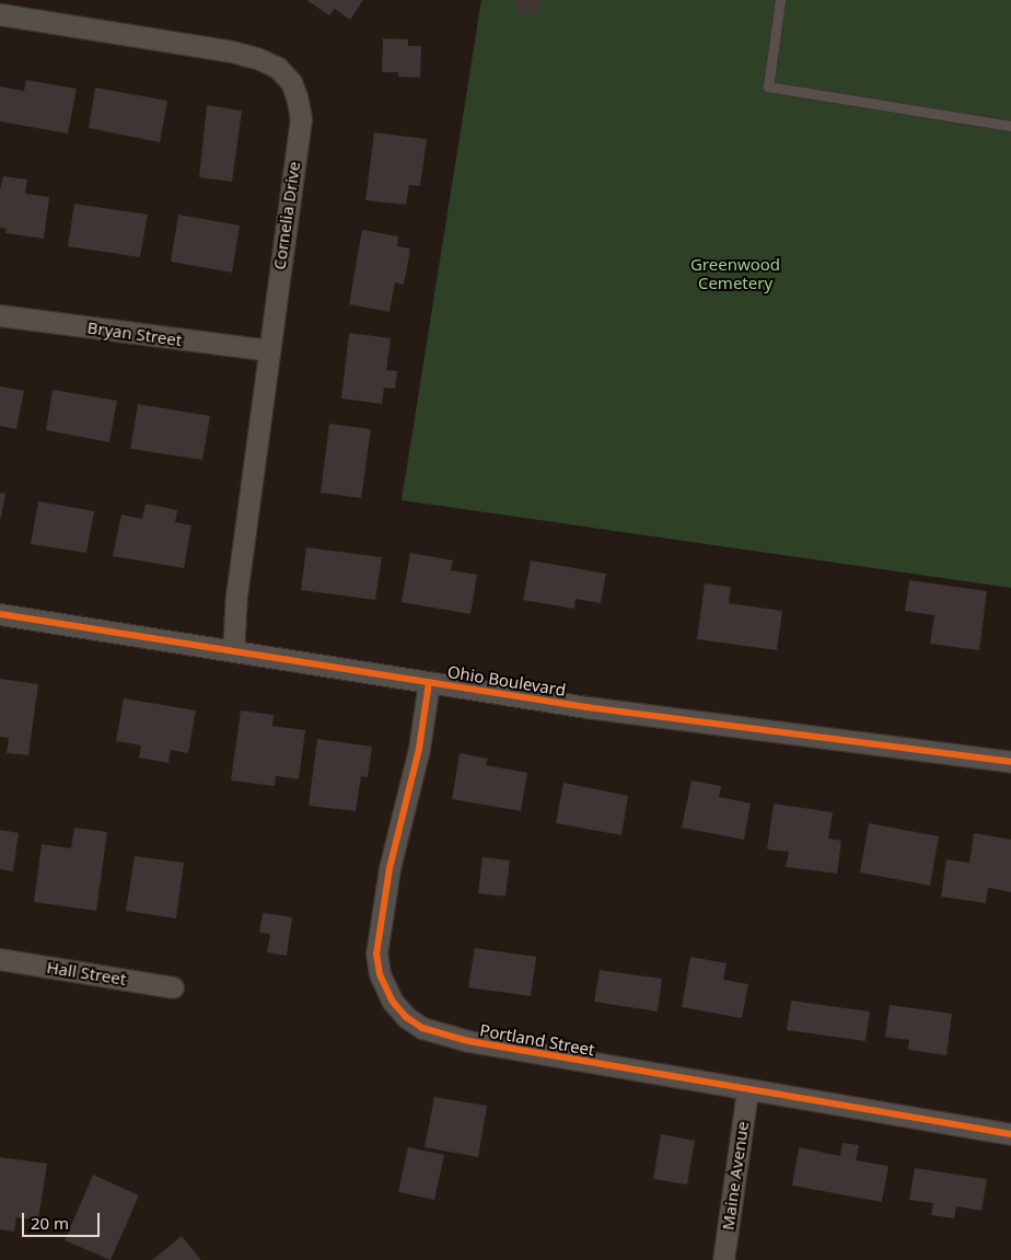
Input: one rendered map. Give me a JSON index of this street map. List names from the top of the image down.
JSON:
{
  "streets": {
    "street": [
      "Cornelia Drive",
      "Bryan Street",
      "Ohio Boulevard",
      "Hall Street",
      "Portland Street",
      "Maine Avenue"
    ]
  },
  "crossings": [
    ["Cornelia Drive", "Bryan Street"],
    ["Cornelia Drive", "Ohio Boulevard"],
    ["Ohio Boulevard", "Portland Street"],
    ["Portland Street", "Maine Avenue"]
  ],
  "parks": ["Greenwood Cemetery"],
  "scale_bar": "20 m"
}
